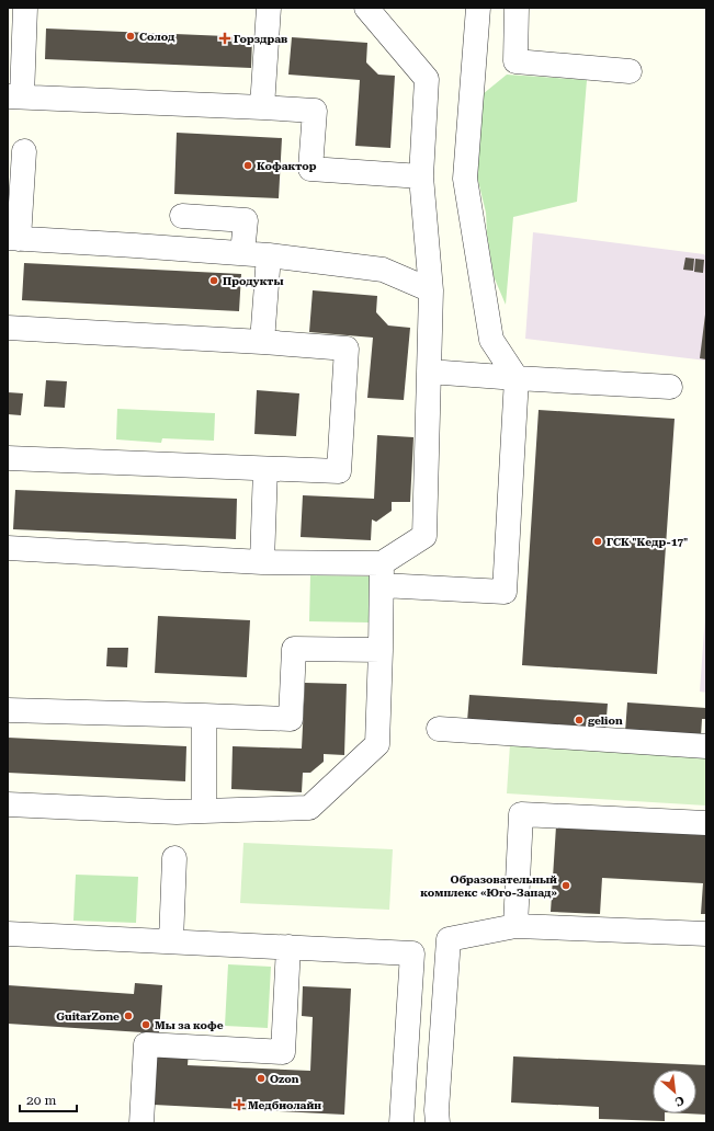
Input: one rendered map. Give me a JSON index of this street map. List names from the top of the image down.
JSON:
{
  "places": {
    "other": [
      "Солод",
      "Кофактор",
      "Продукты",
      "ГСК \"Кедр-17\"",
      "gelion",
      "Образовательный комплекс «Юго-Запад»",
      "GuitarZone",
      "Мы за кофе",
      "Ozon"
    ],
    "health": ["Горздрав", "Медбиолайн"]
  },
  "scale_bar": "20 m",
  "north": "bottom right"
}
